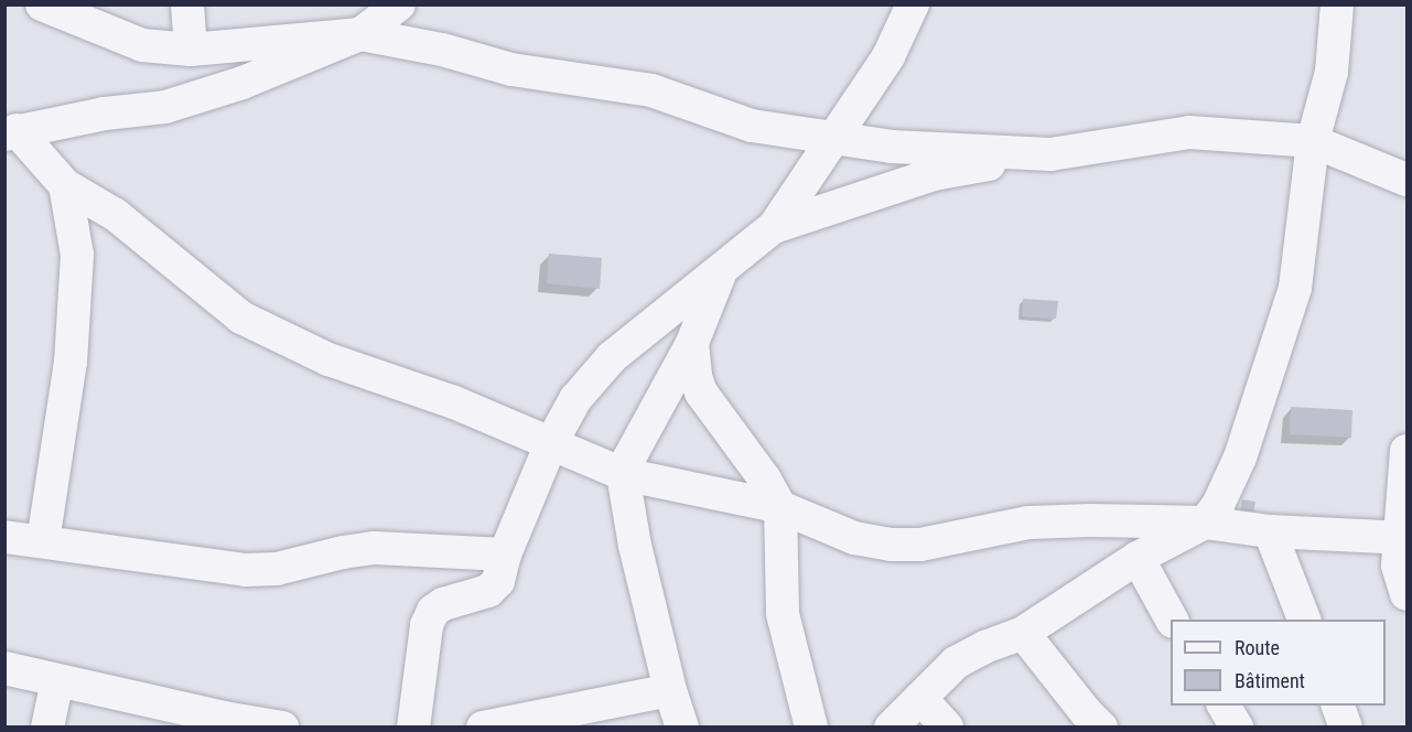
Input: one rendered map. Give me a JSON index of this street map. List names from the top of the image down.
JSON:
{
  "legend": ["Route", "Bâtiment"]
}
